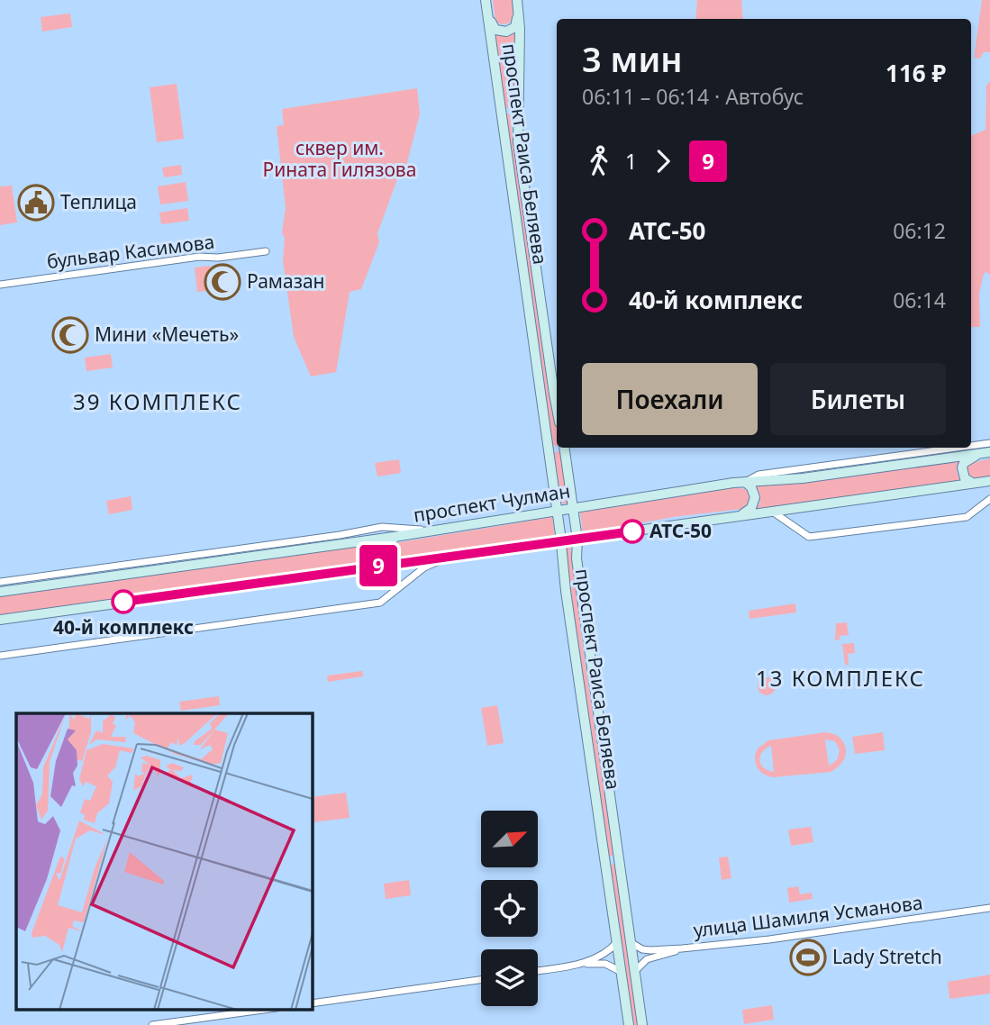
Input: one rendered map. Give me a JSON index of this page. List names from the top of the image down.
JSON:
{
  "streets": {
    "street": [
      "проспект Раиса Беляева",
      "бульвар Касимова",
      "проспект Чулман",
      "улица Шамиля Усманова"
    ]
  },
  "crossings": [
    ["проспект Раиса Беляева", "проспект Чулман"],
    ["проспект Раиса Беляева", "улица Шамиля Усманова"]
  ],
  "districts": ["39 КОМПЛЕКС", "13 КОМПЛЕКС"],
  "parks": ["сквер им. Рината Гилязова"],
  "places": {
    "public building": ["Теплица"],
    "mosque": ["Рамазан", "Мини «Мечеть»"],
    "other": ["АТС-50", "40-й комплекс"],
    "sports": ["Lady Stretch"]
  },
  "lines": ["bus line 9"],
  "north": "top right",
  "page": {
    "on_map": "9",
    "heading": ["3 мин", "06:11 – 06:14 · Автобус", "116 ₽"],
    "legs": ["1", "9"],
    "list": [
      {
        "name": "АТС-50",
        "value": "06:12"
      },
      {
        "name": "40-й комплекс",
        "value": "06:14"
      }
    ],
    "buttons": ["Поехали", "Билеты"]
  }
}
